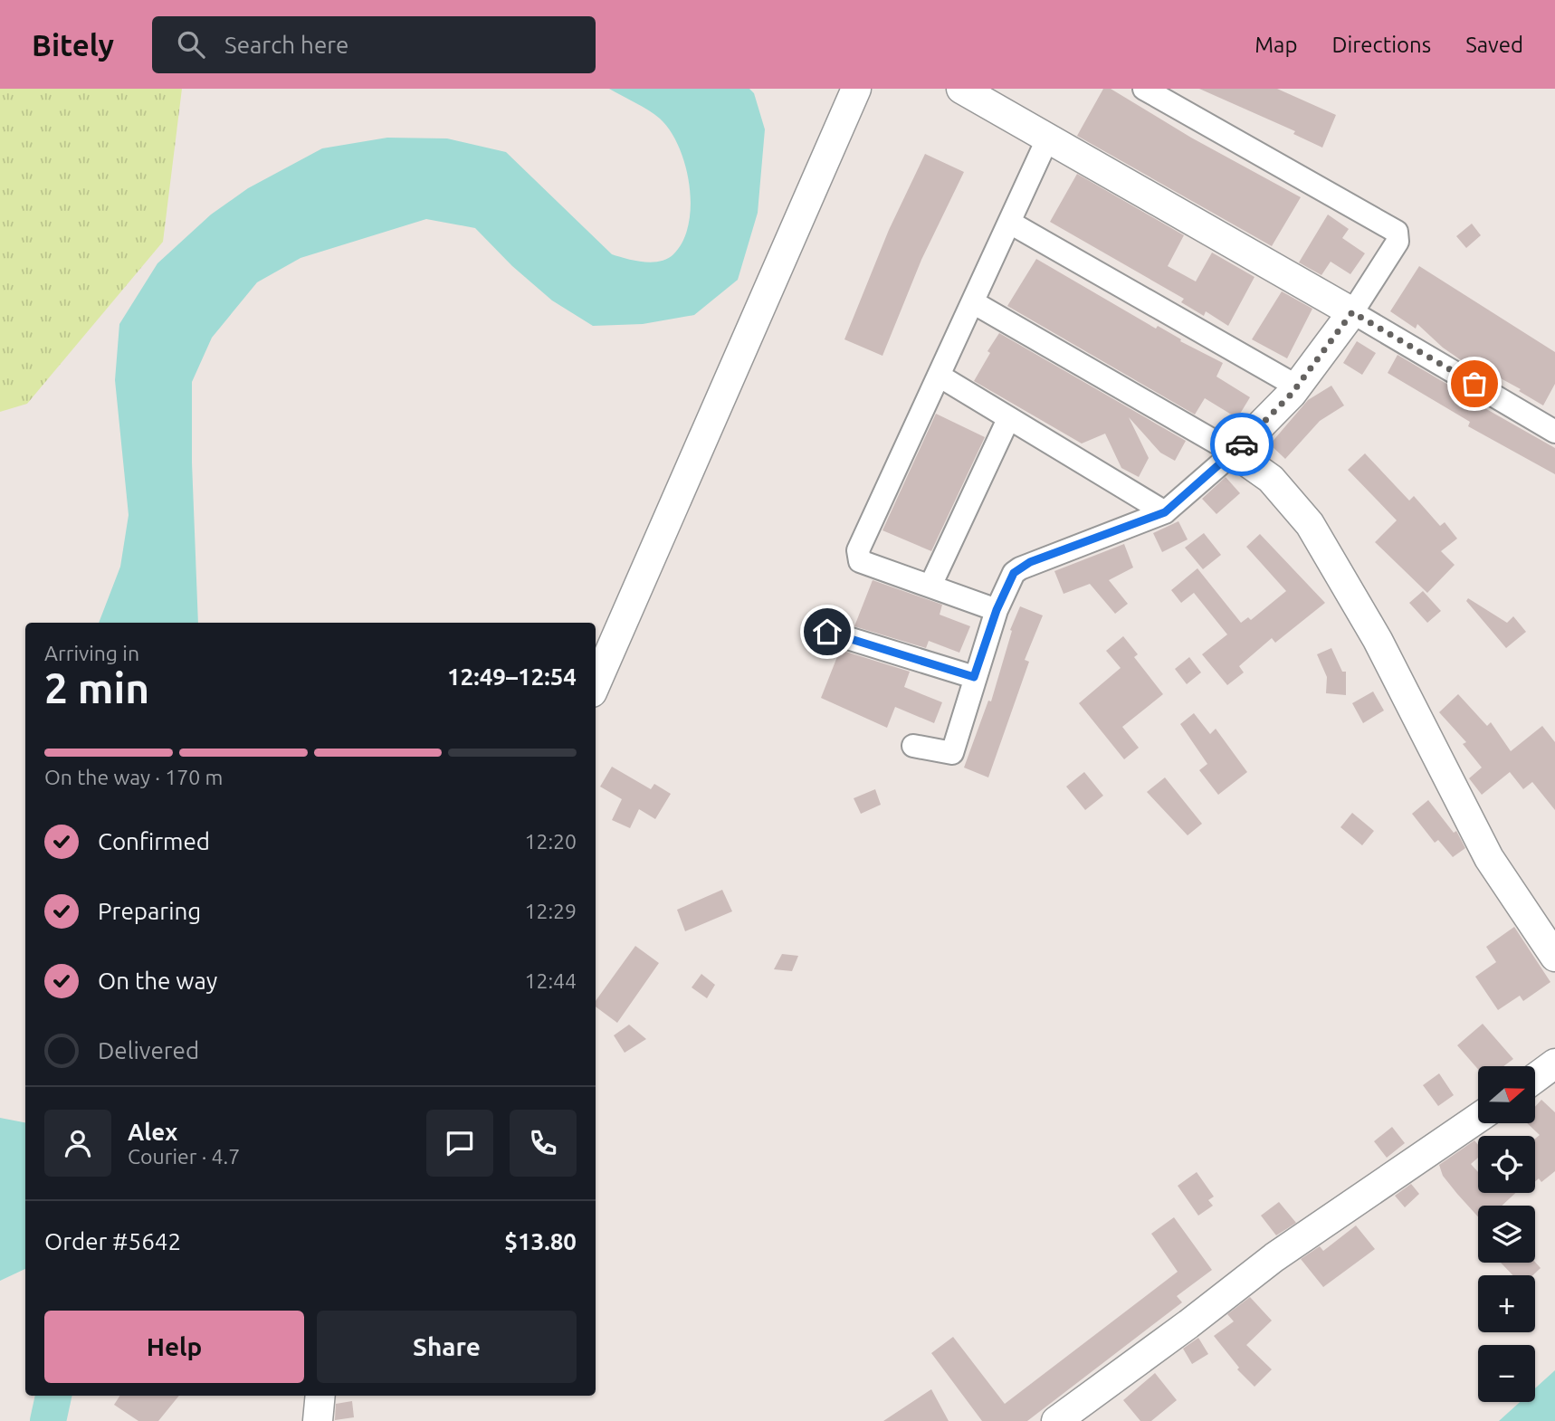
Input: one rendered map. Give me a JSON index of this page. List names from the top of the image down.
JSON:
{
  "north": "right",
  "page": {
    "header": "Bitely",
    "search": "Search here",
    "nav": ["Map", "Directions", "Saved"],
    "heading": ["2 min", "Arriving in", "12:49–12:54"],
    "panel": [
      "Alex",
      "Courier · 4.7",
      "Order #5642",
      "$13.80"
    ],
    "bar": "On the way · 170 m",
    "list": [
      ["Confirmed", "12:20"],
      ["Preparing", "12:29"],
      ["On the way", "12:44"],
      "Delivered"
    ],
    "map_buttons": ["+", "−"],
    "buttons": ["Help", "Share"]
  }
}
